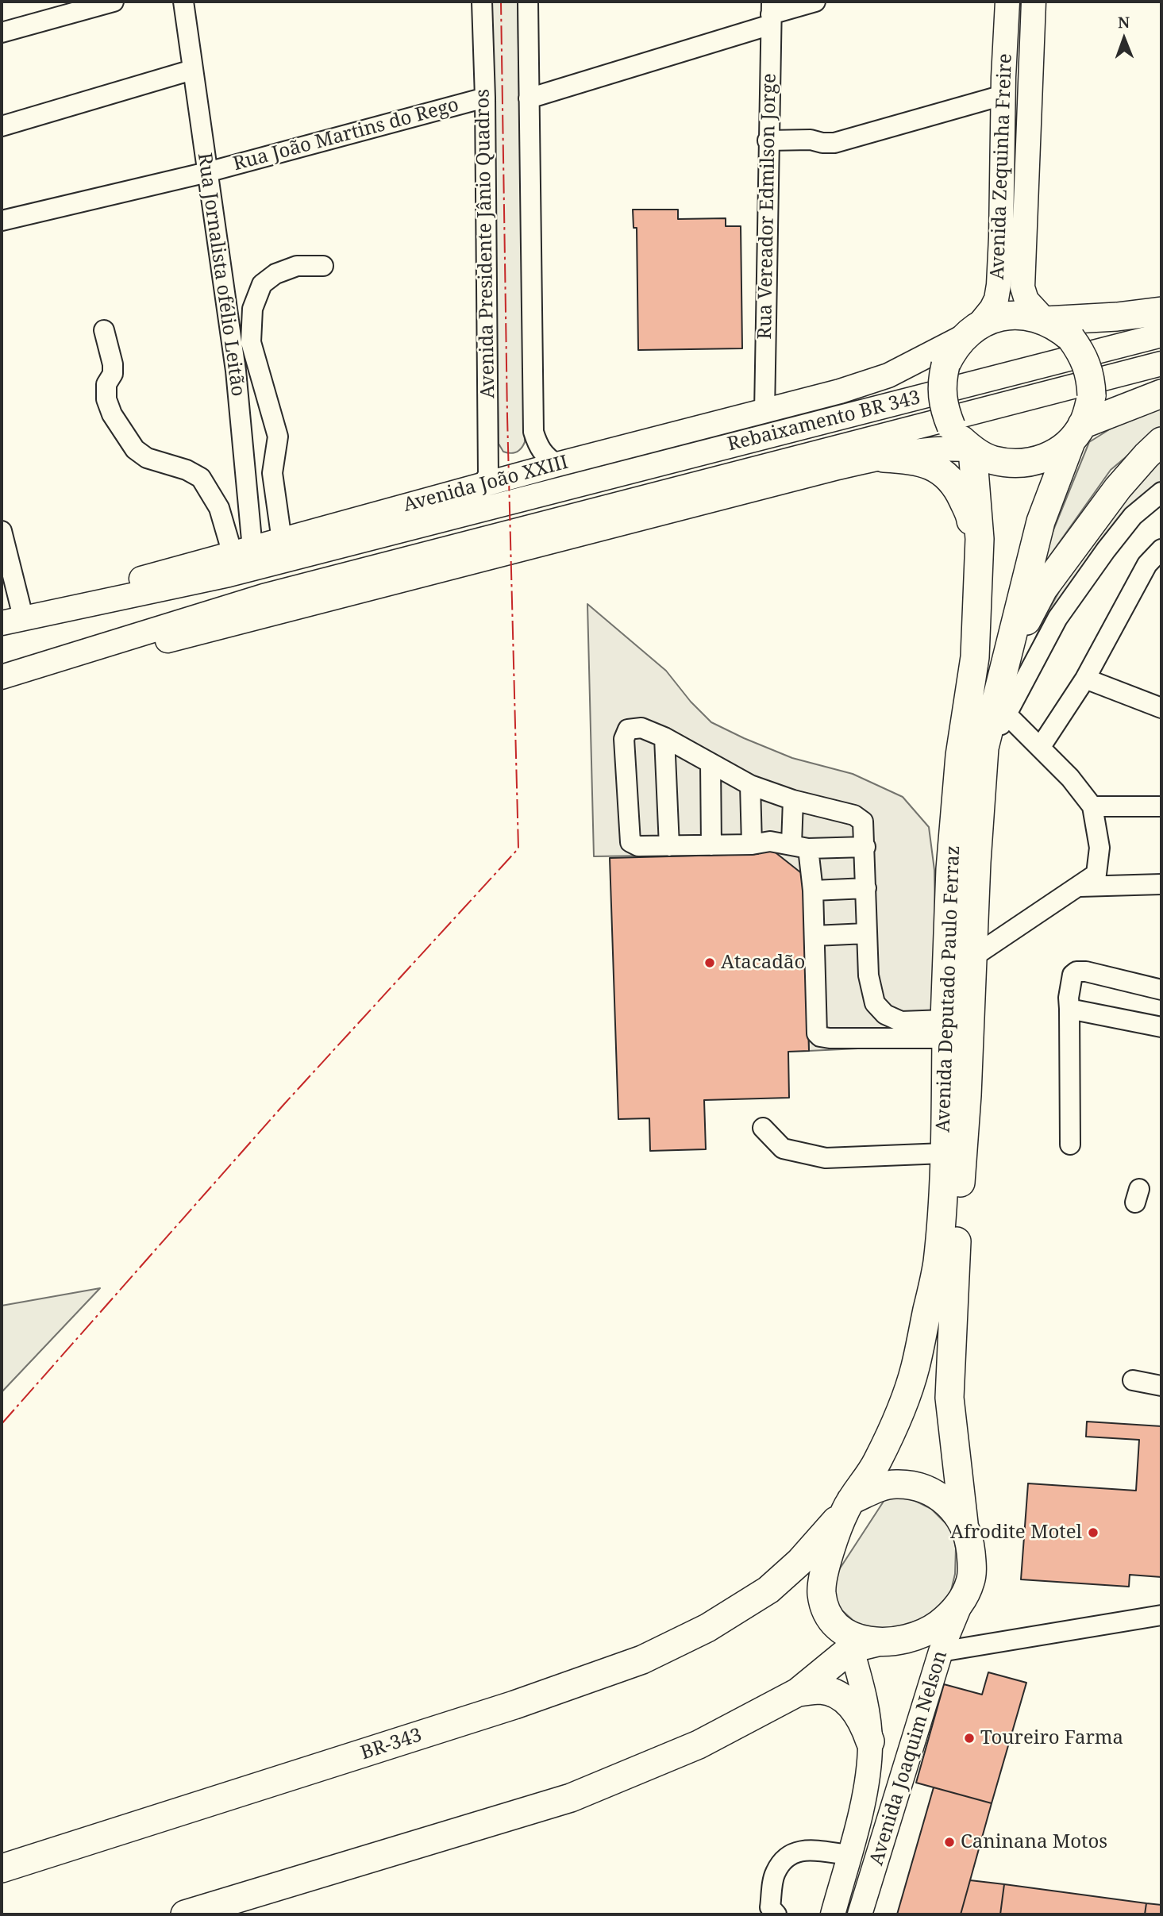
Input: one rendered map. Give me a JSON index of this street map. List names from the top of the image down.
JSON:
{
  "streets": {
    "highway": ["Avenida Deputado Paulo Ferraz", "BR-343"],
    "main road": [
      "Avenida Zequinha Freire",
      "Rebaixamento BR 343",
      "Avenida João XXIII",
      "Avenida Joaquim Nelson"
    ],
    "street": [
      "Rua João Martins do Rego",
      "Rua Vereador Edmilson Jorge",
      "Avenida Presidente Jânio Quadros",
      "Rua Jornalista ofélio Leitão"
    ]
  },
  "crossings": [
    ["Rua João Martins do Rego", "Avenida Presidente Jânio Quadros"],
    ["Rua João Martins do Rego", "Rua Jornalista ofélio Leitão"],
    ["Avenida Zequinha Freire", "Avenida João XXIII"],
    ["Avenida Zequinha Freire", "Avenida Deputado Paulo Ferraz"],
    ["Rua Vereador Edmilson Jorge", "Avenida João XXIII"],
    ["Avenida Presidente Jânio Quadros", "Avenida João XXIII"],
    ["Rua Jornalista ofélio Leitão", "Avenida João XXIII"],
    ["Rebaixamento BR 343", "Avenida João XXIII"],
    ["Avenida João XXIII", "Avenida Deputado Paulo Ferraz"],
    ["Avenida Deputado Paulo Ferraz", "BR-343"],
    ["Avenida Deputado Paulo Ferraz", "Avenida Joaquim Nelson"]
  ],
  "places": [
    "Atacadão",
    "Afrodite Motel",
    "Toureiro Farma",
    "Caninana Motos"
  ],
  "north": "top"
}
